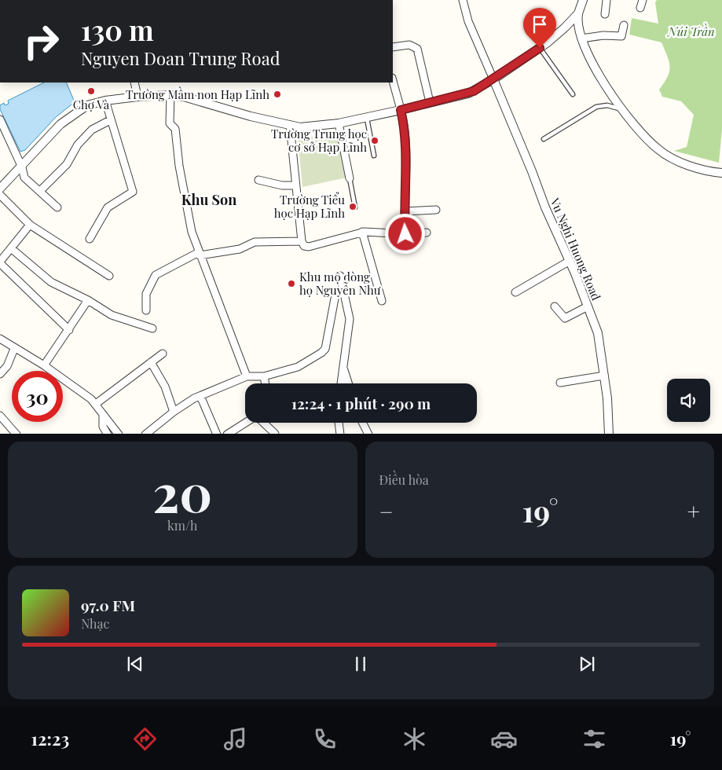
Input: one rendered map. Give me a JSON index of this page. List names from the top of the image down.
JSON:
{
  "streets": {
    "street": ["Vu Nghi Huong Road"]
  },
  "districts": ["Khu Son"],
  "parks": ["Núi Trần"],
  "places": [
    "Chợ Và",
    "Trường Mầm non Hạp Lĩnh",
    "Trường Trung học cơ sở Hạp Lĩnh",
    "Trường Tiểu học Hạp Lĩnh",
    "Khu mộ dòng họ Nguyễn Như"
  ],
  "page": {
    "turn": ["130 m", "Nguyen Doan Trung Road"],
    "limit": "30",
    "trip": "12:24 · 1 phút · 290 m",
    "tile": [
      ["20", "km/h"],
      "Điều hòa"
    ],
    "heat": ["−", "19°", "+"],
    "song": ["97.0 FM", "Nhạc"],
    "tabs": ["12:23", "19°"]
  }
}
